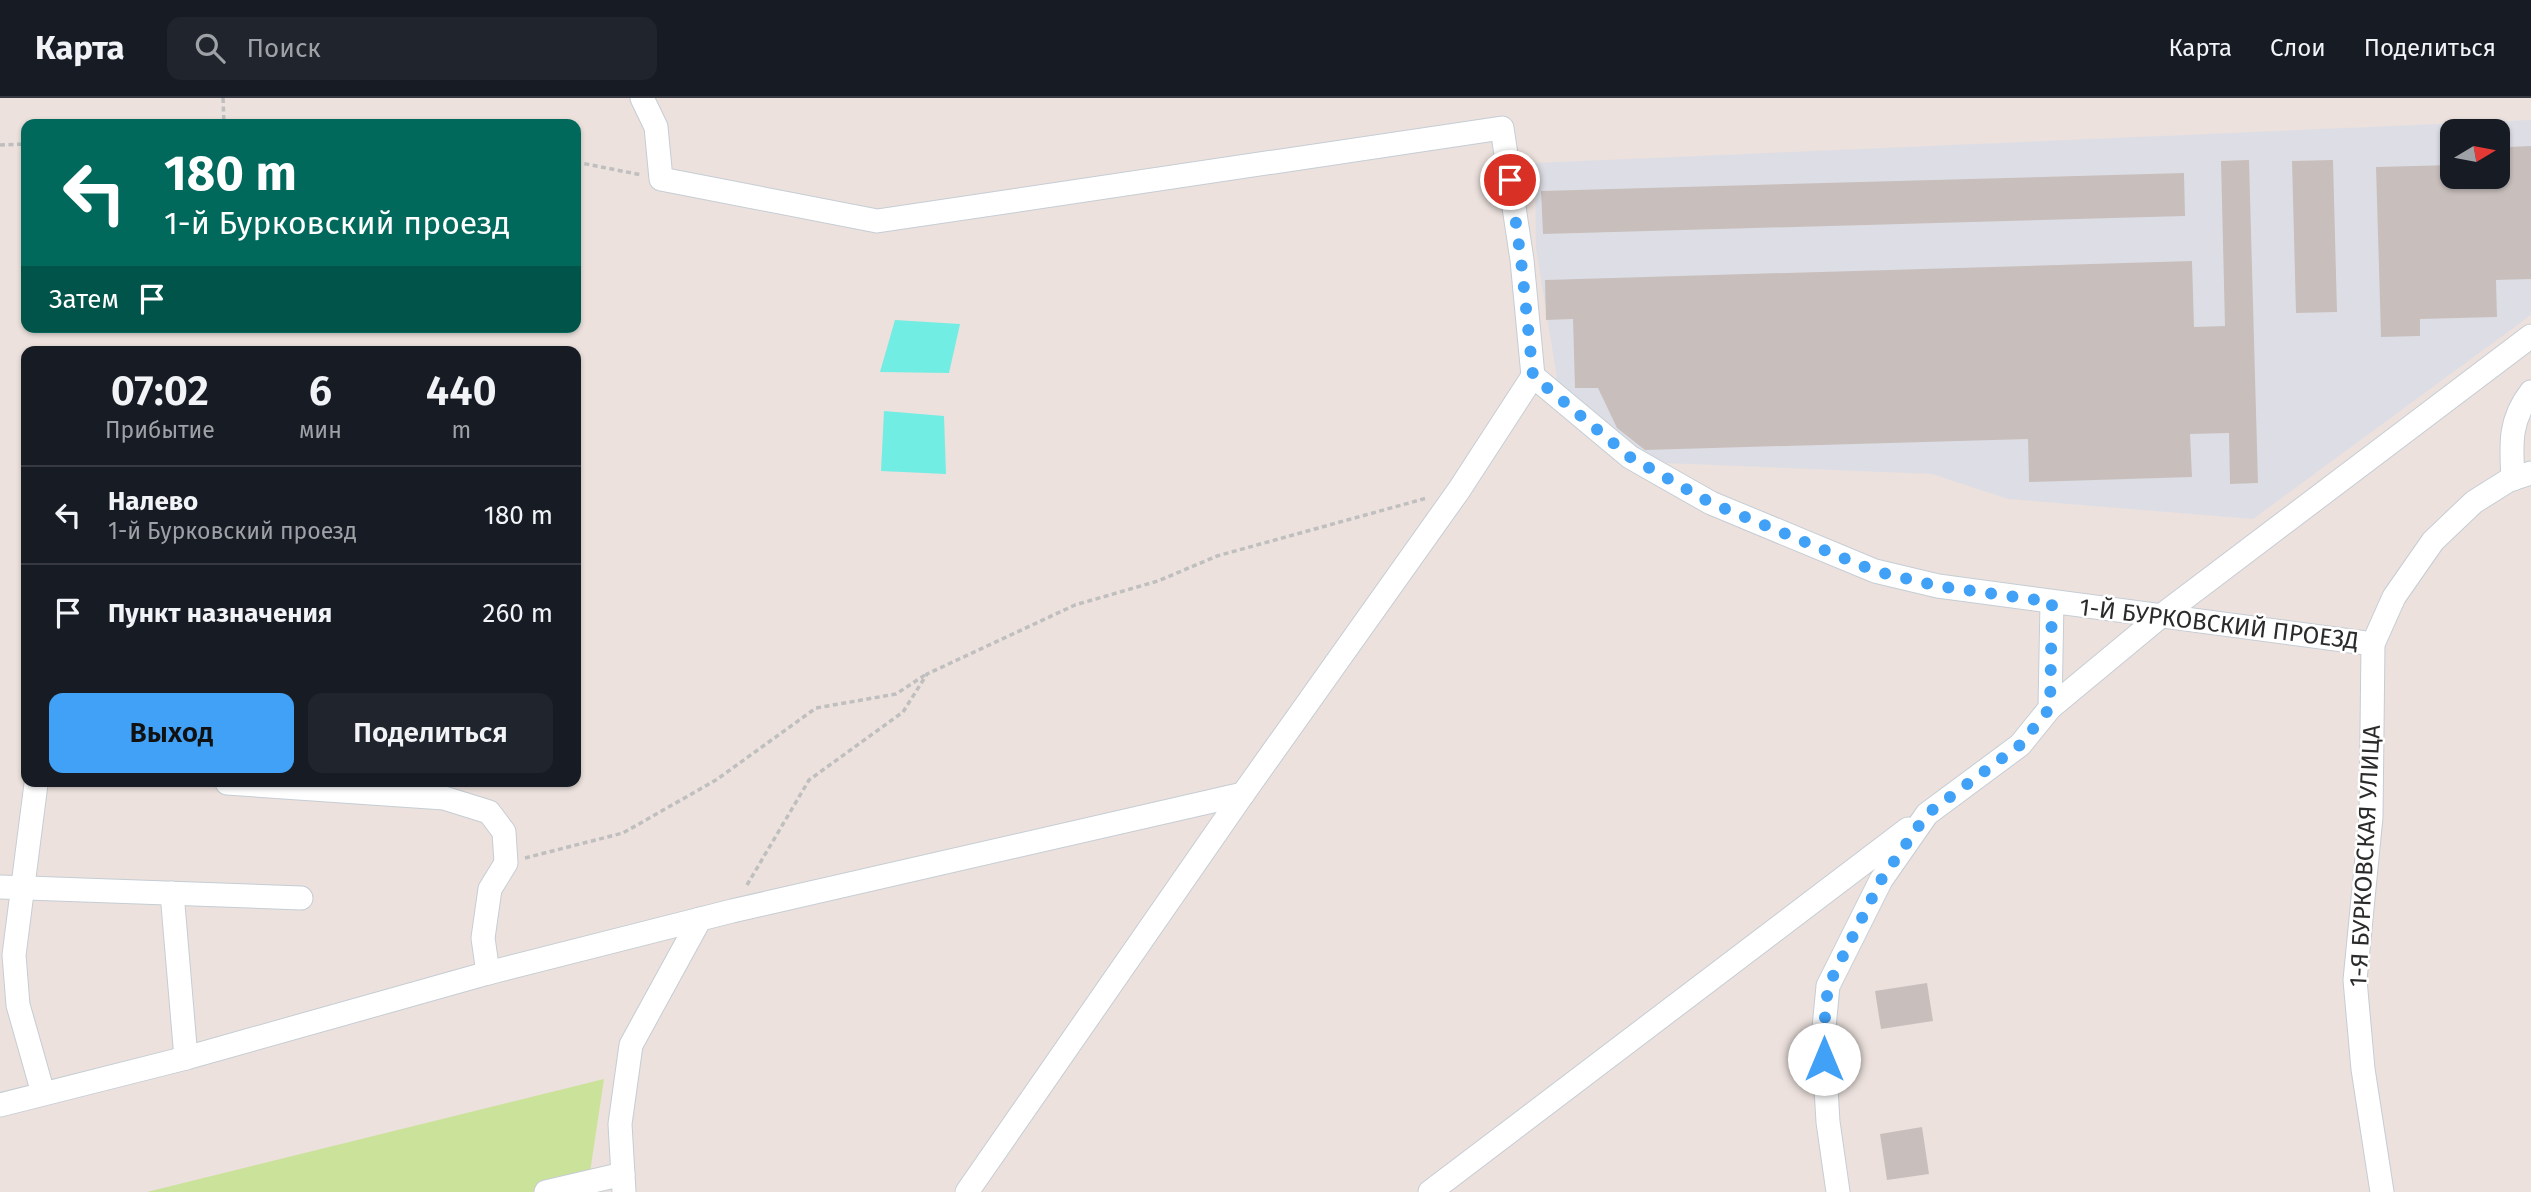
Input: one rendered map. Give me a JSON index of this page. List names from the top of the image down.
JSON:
{
  "streets": {
    "street": ["1-Й БУРКОВСКИЙ ПРОЕЗД", "1-Я БУРКОВСКАЯ УЛИЦА"]
  },
  "crossings": [
    ["1-Й БУРКОВСКИЙ ПРОЕЗД", "1-Я БУРКОВСКАЯ УЛИЦА"]
  ],
  "north": "right",
  "page": {
    "header": "Карта",
    "search": "Поиск",
    "nav": ["Карта", "Слои", "Поделиться"],
    "turn": ["180 m", "1-й Бурковский проезд"],
    "then": "Затем",
    "eta": [
      "07:02",
      "Прибытие",
      "6",
      "мин",
      "440",
      "m"
    ],
    "list": [
      {
        "name": "Налево",
        "note": "1-й Бурковский проезд",
        "value": "180 m"
      },
      {
        "name": "Пункт назначения",
        "value": "260 m"
      }
    ],
    "buttons": ["Выход", "Поделиться"]
  }
}
